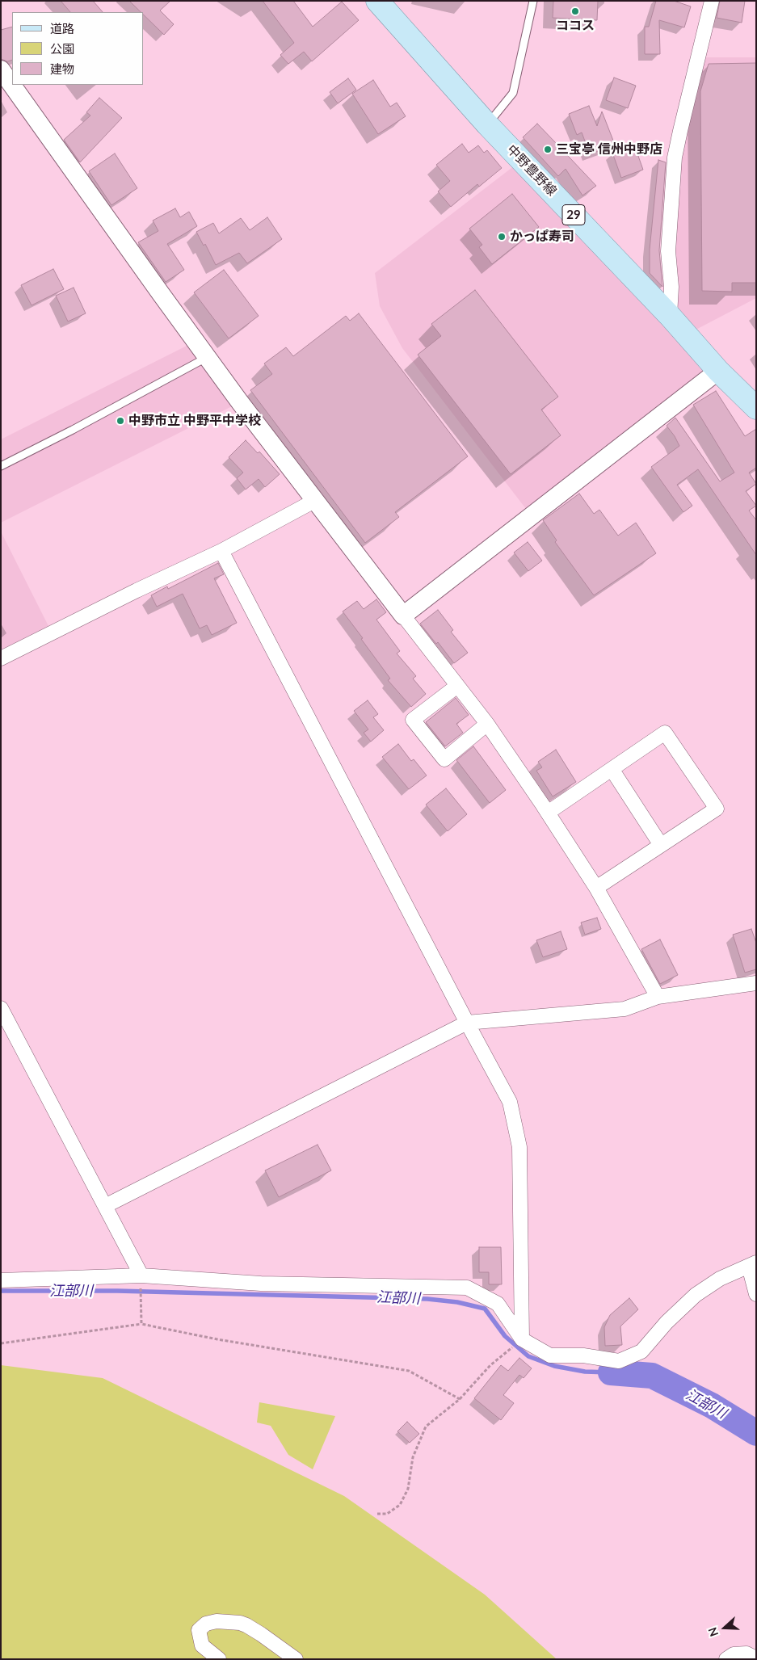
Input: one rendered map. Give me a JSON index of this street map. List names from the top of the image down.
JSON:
{
  "streets": {
    "main road": ["中野豊野線", "29"]
  },
  "water": ["江部川"],
  "places": [
    "ココス",
    "三宝亭 信州中野店",
    "かっぱ寿司",
    "中野市立 中野平中学校"
  ],
  "legend": ["道路", "公園", "建物"],
  "north": "left"
}
